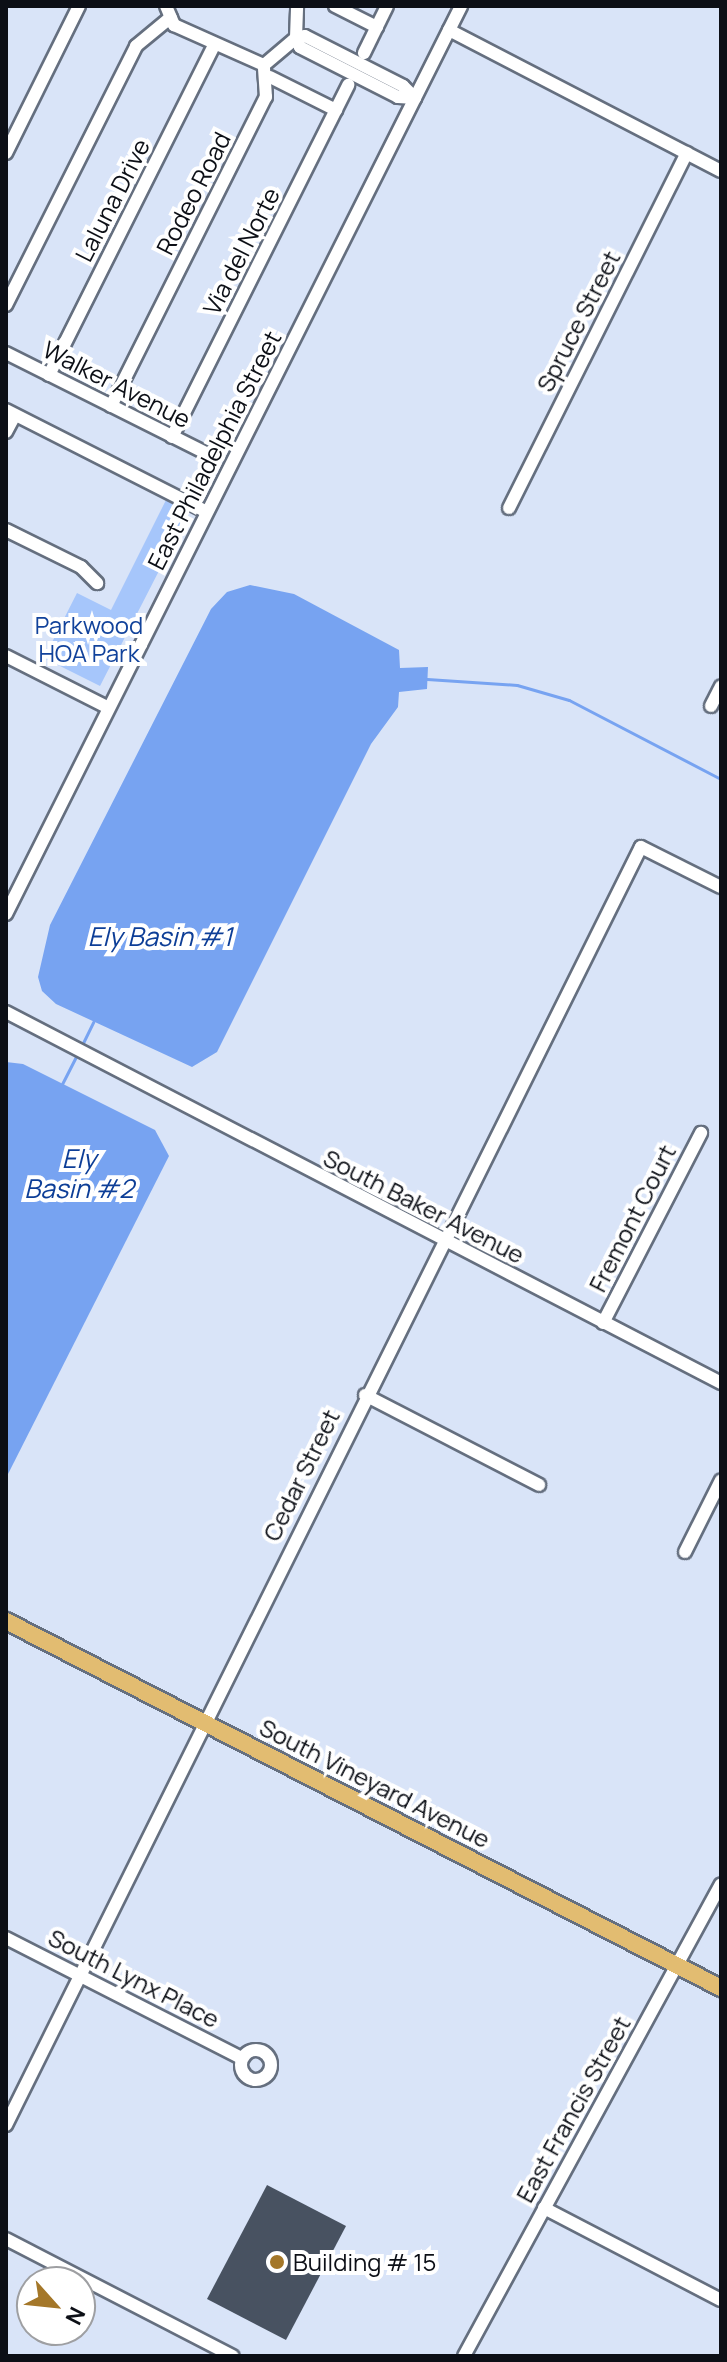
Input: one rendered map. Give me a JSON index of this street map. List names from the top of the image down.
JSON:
{
  "streets": {
    "main road": ["South Vineyard Avenue"],
    "street": [
      "Rodeo Road",
      "Laluna Drive",
      "Via del Norte",
      "Spruce Street",
      "Walker Avenue",
      "East Philadelphia Street",
      "South Baker Avenue",
      "Fremont Court",
      "Cedar Street",
      "South Lynx Place",
      "East Francis Street"
    ]
  },
  "crossings": [
    ["Rodeo Road", "Walker Avenue"],
    ["Laluna Drive", "Walker Avenue"],
    ["Via del Norte", "Walker Avenue"],
    ["South Baker Avenue", "Fremont Court"],
    ["South Baker Avenue", "Cedar Street"],
    ["Cedar Street", "South Vineyard Avenue"],
    ["Cedar Street", "South Lynx Place"],
    ["South Vineyard Avenue", "East Francis Street"]
  ],
  "water": ["Ely Basin #1", "Ely Basin #2"],
  "parks": ["Parkwood HOA Park"],
  "places": ["Building # 15"],
  "north": "bottom right"
}
